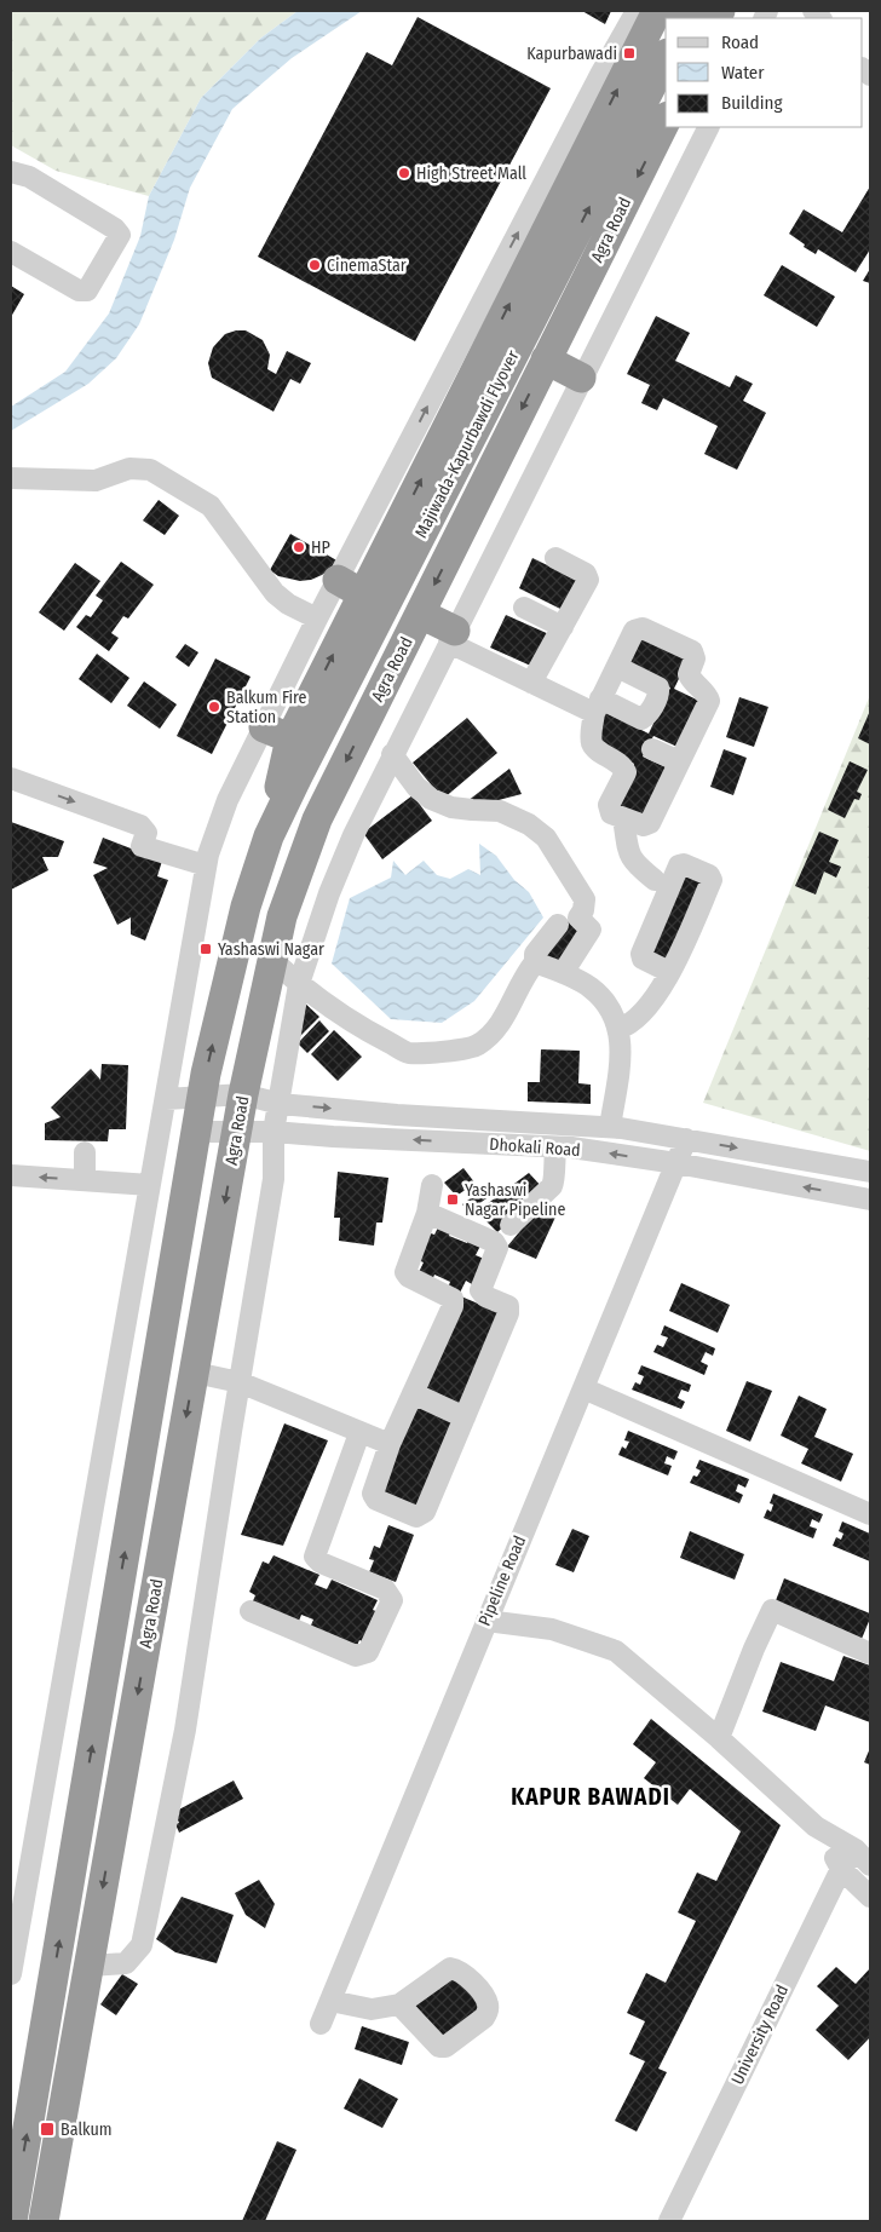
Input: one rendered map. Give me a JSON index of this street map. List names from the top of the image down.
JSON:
{
  "streets": {
    "highway": ["Agra Road", "Majiwada-Kapurbawdi Flyover"],
    "street": ["Dhokali Road", "Pipeline Road", "University Road"]
  },
  "crossings": [
    ["Agra Road", "Dhokali Road"],
    ["Dhokali Road", "Pipeline Road"]
  ],
  "districts": ["KAPUR BAWADI"],
  "places": {
    "transit": [
      "Kapurbawadi",
      "Yashaswi Nagar",
      "Yashaswi Nagar Pipeline",
      "Balkum"
    ],
    "other": [
      "High Street Mall",
      "CinemaStar",
      "HP",
      "Balkum Fire Station"
    ]
  },
  "legend": ["Road", "Water", "Building"]
}
